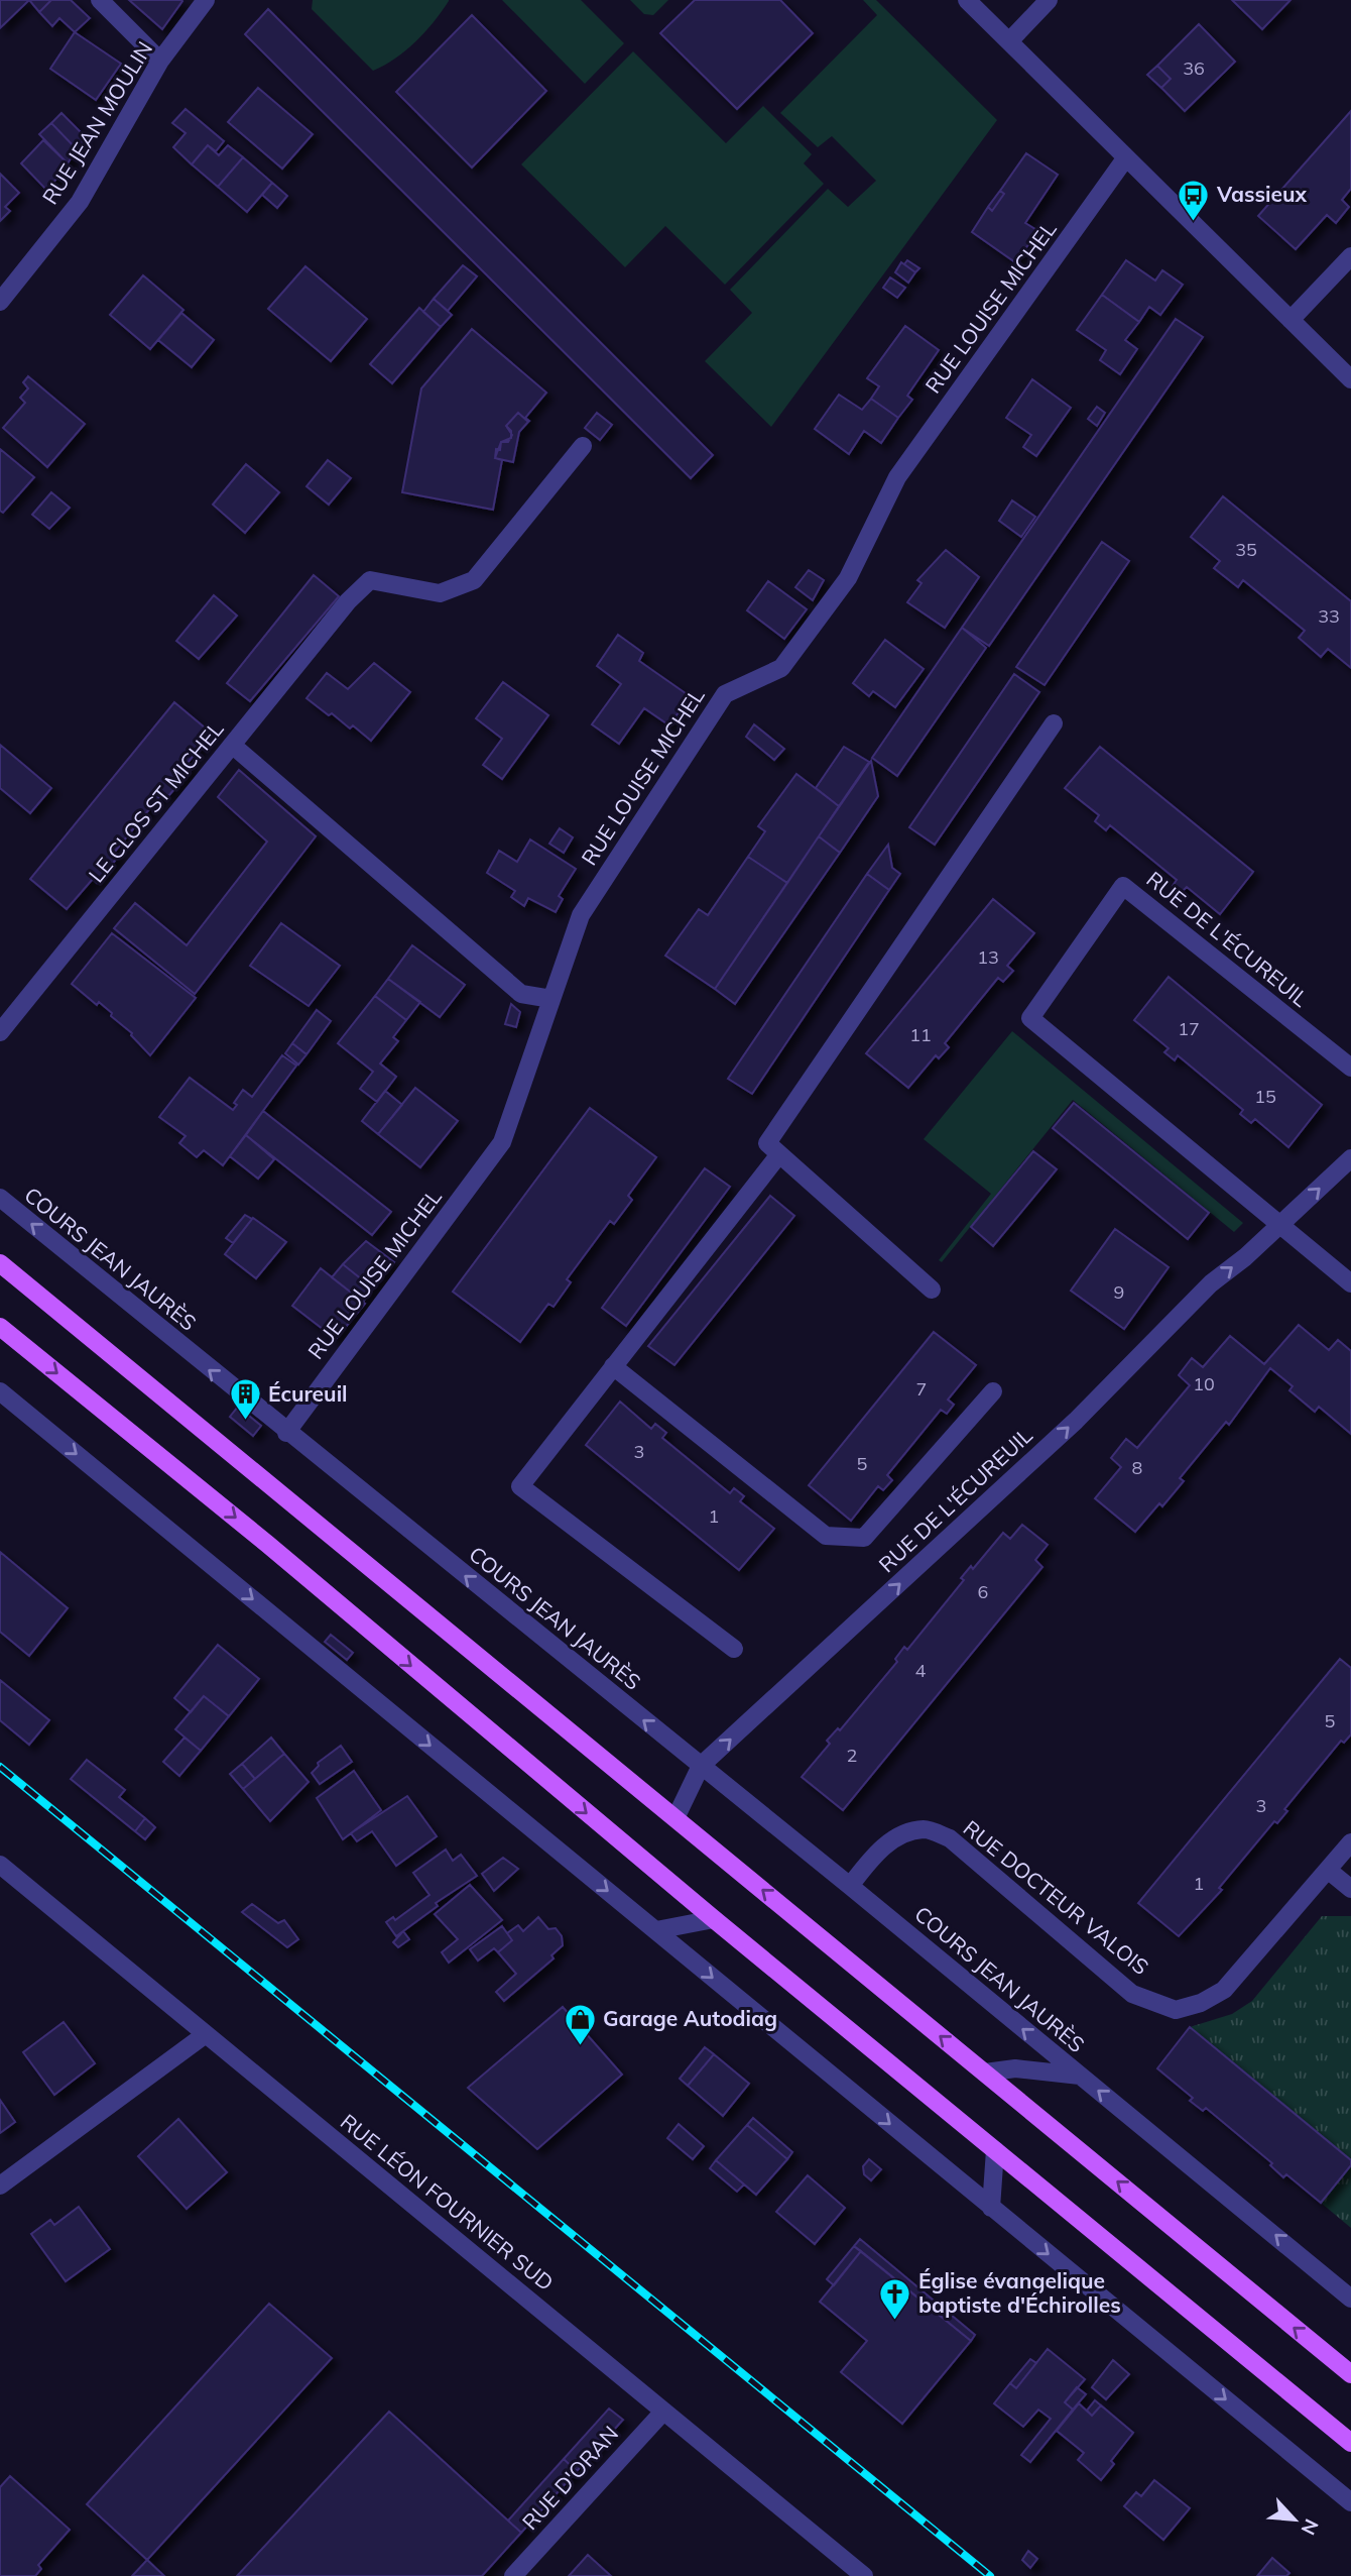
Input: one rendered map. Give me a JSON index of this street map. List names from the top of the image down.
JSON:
{
  "streets": {
    "street": [
      "RUE JEAN MOULIN",
      "RUE LOUISE MICHEL",
      "LE CLOS ST MICHEL",
      "RUE DE L'ÉCUREUIL",
      "COURS JEAN JAURÈS",
      "RUE DOCTEUR VALOIS",
      "RUE LÉON FOURNIER SUD",
      "RUE D'ORAN"
    ]
  },
  "crossings": [
    ["RUE LOUISE MICHEL", "COURS JEAN JAURÈS"],
    ["RUE DE L'ÉCUREUIL", "COURS JEAN JAURÈS"],
    ["COURS JEAN JAURÈS", "RUE DOCTEUR VALOIS"],
    ["RUE LÉON FOURNIER SUD", "RUE D'ORAN"]
  ],
  "one_way": ["RUE DE L'ÉCUREUIL"],
  "places": {
    "bus stop": ["Vassieux"],
    "building": ["Écureuil"],
    "shop": ["Garage Autodiag"],
    "church": ["Église évangelique baptiste d'Échirolles"]
  },
  "house_numbers": [
    "36",
    "35",
    "33",
    "13",
    "17",
    "11",
    "15",
    "9",
    "10",
    "7",
    "3",
    "5",
    "8",
    "1",
    "6",
    "4",
    "5",
    "2",
    "3",
    "1"
  ],
  "north": "bottom right"
}
